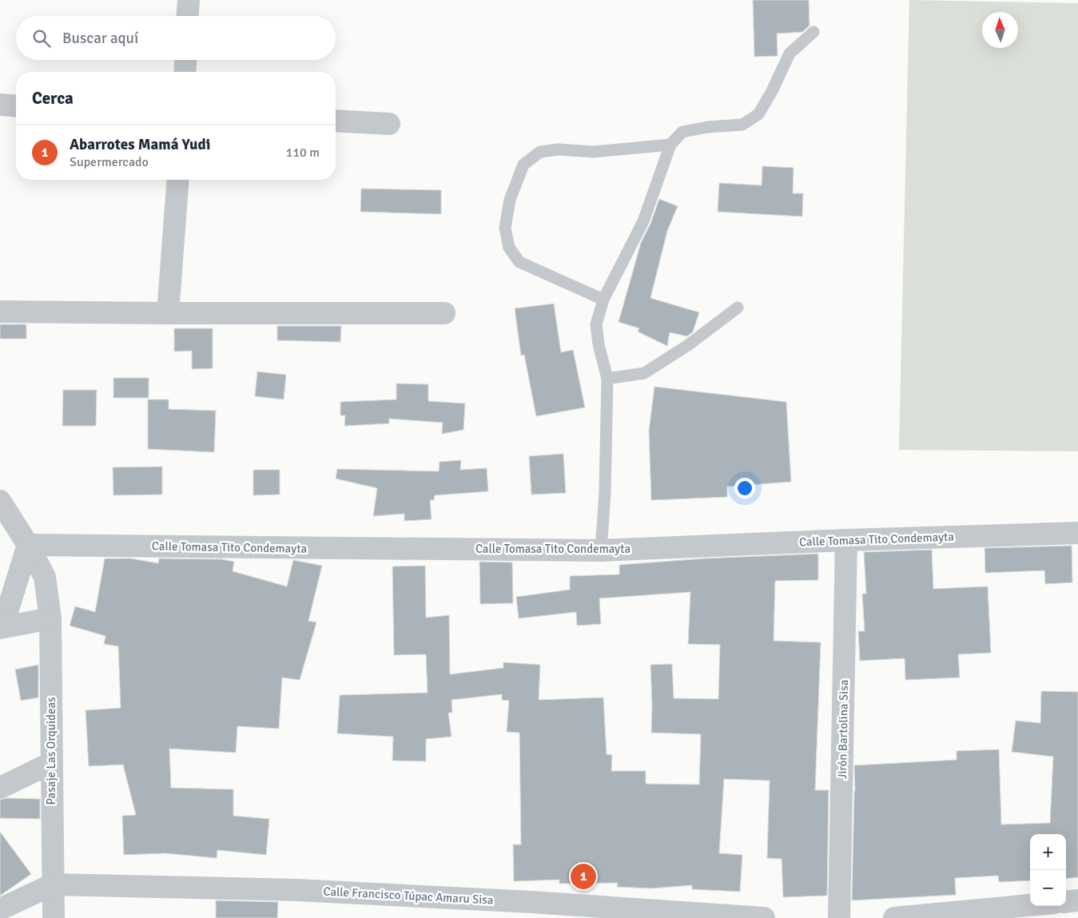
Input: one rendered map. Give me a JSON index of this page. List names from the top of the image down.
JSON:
{
  "streets": {
    "street": [
      "Calle Tomasa Tito Condemayta",
      "Jirón Bartolina Sisa",
      "Pasaje Las Orquideas",
      "Calle Francisco Túpac Amaru Sisa"
    ]
  },
  "crossings": [
    ["Calle Tomasa Tito Condemayta", "Jirón Bartolina Sisa"],
    ["Calle Tomasa Tito Condemayta", "Pasaje Las Orquideas"],
    ["Pasaje Las Orquideas", "Calle Francisco Túpac Amaru Sisa"]
  ],
  "north": "top",
  "page": {
    "search": "Buscar aquí",
    "heading": "Cerca",
    "list": [
      {
        "mark": "1",
        "name": "Abarrotes Mamá Yudi",
        "note": "Supermercado",
        "value": "110 m"
      }
    ],
    "map_buttons": ["+", "−"],
    "pins": "1"
  }
}
